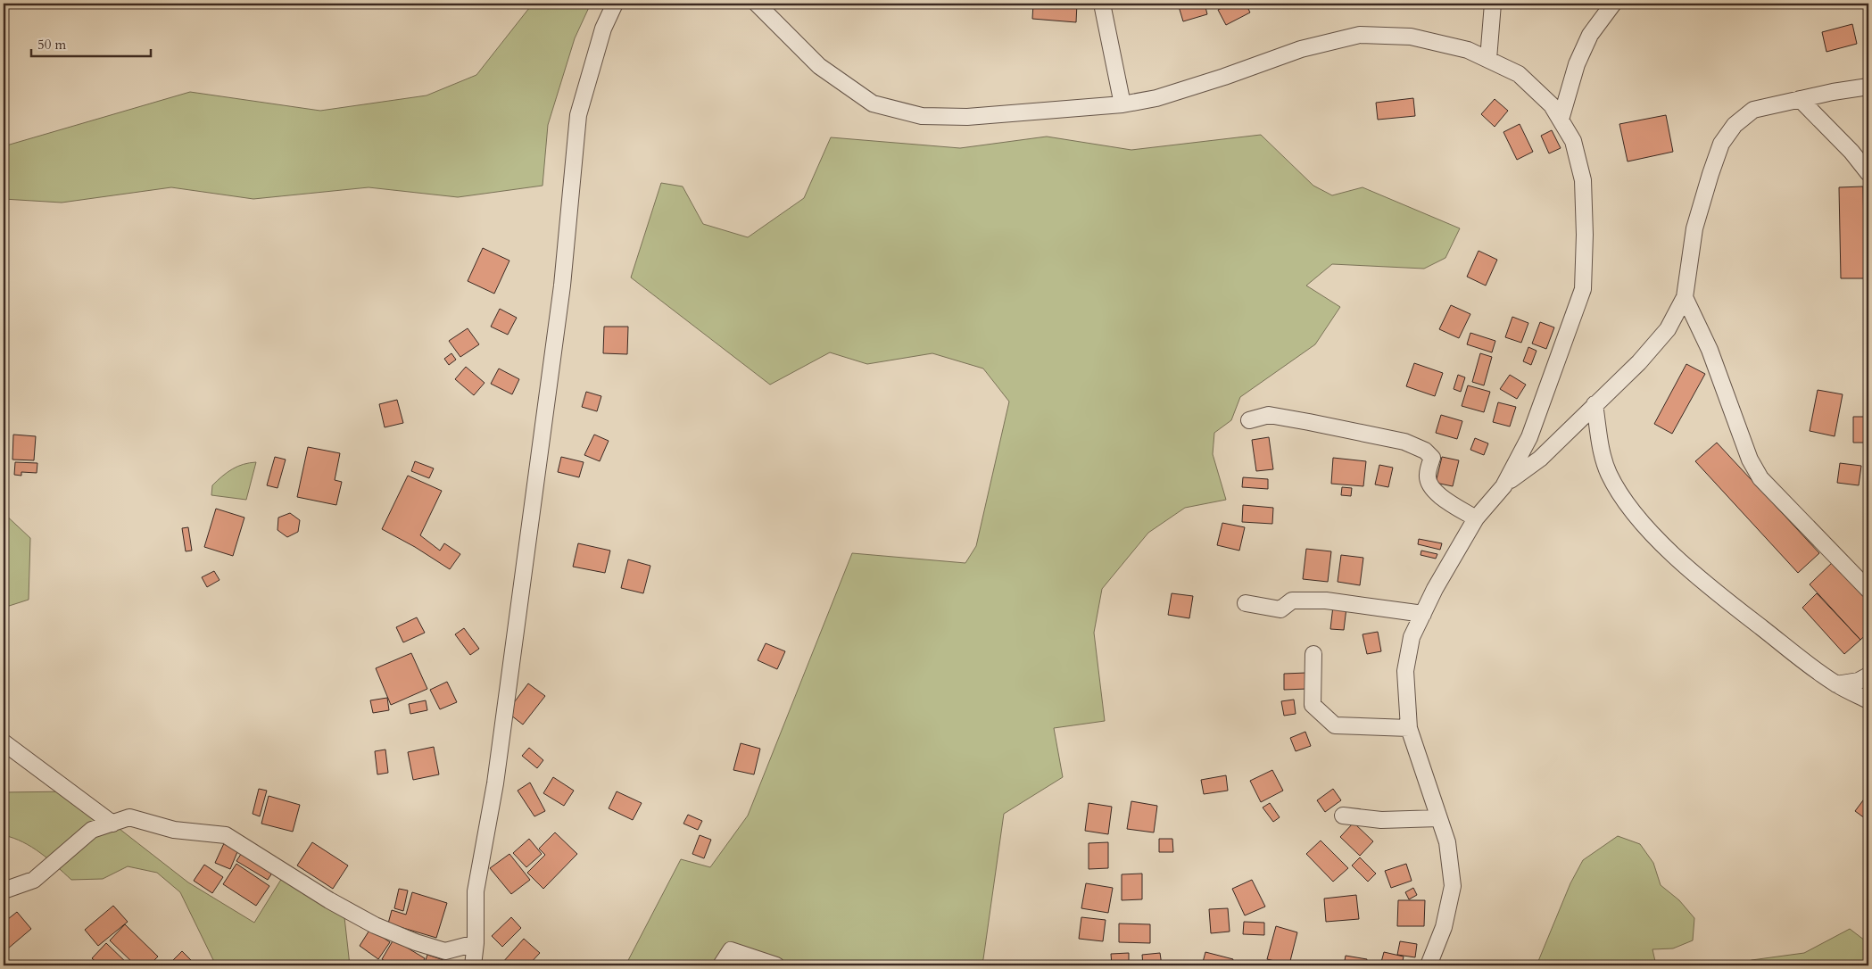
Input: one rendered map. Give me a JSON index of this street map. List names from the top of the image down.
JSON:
{
  "scale_bar": "50 m"
}
